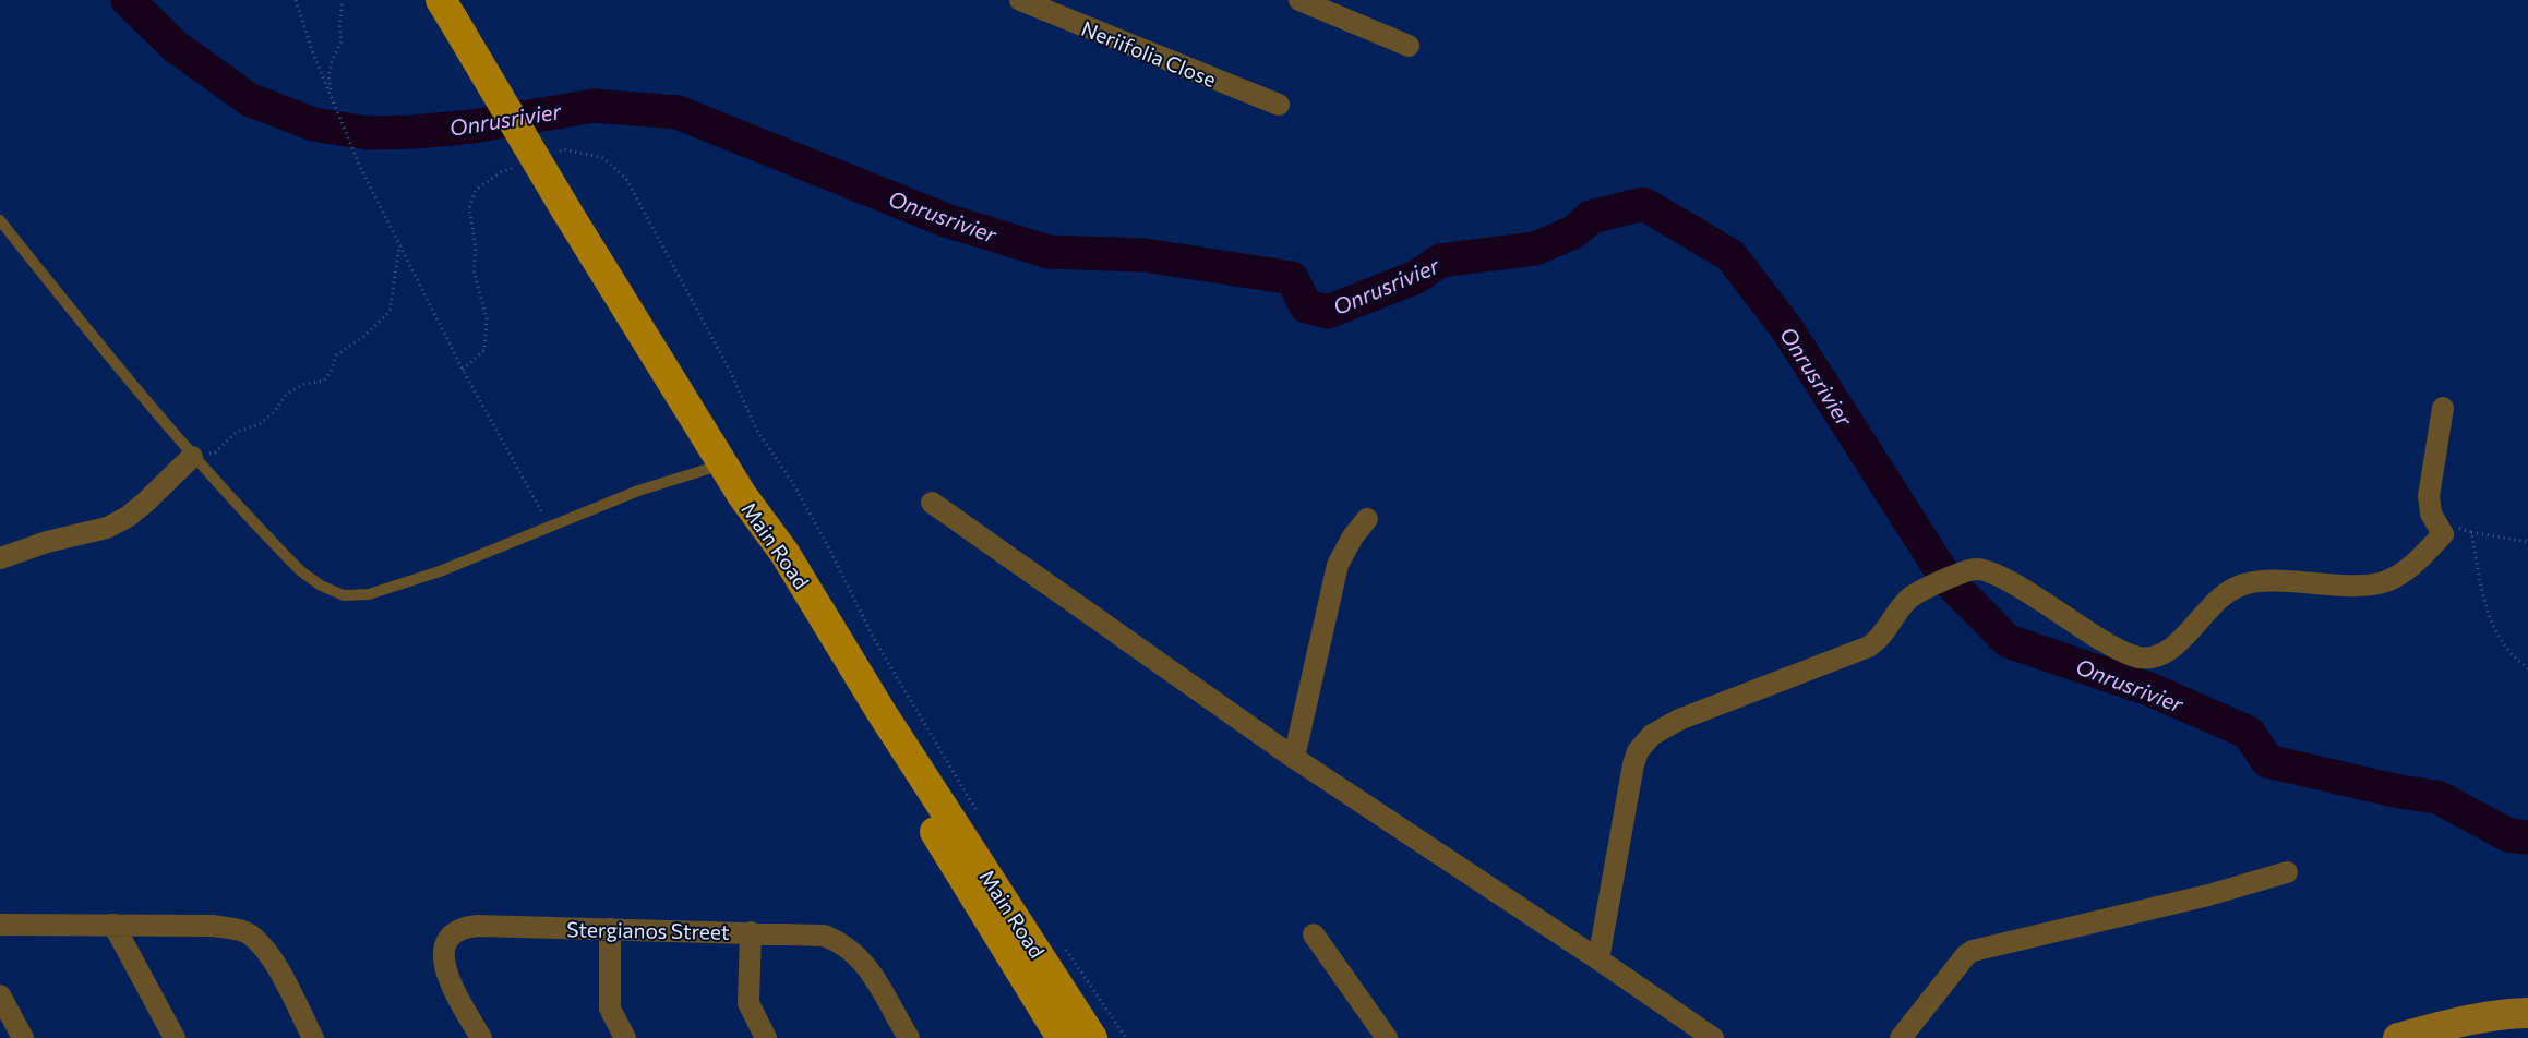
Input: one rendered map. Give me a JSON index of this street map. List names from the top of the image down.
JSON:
{
  "streets": {
    "main road": ["Main Road"],
    "street": ["Neriifolia Close", "Stergianos Street"]
  },
  "water": ["Onrusrivier"]
}
